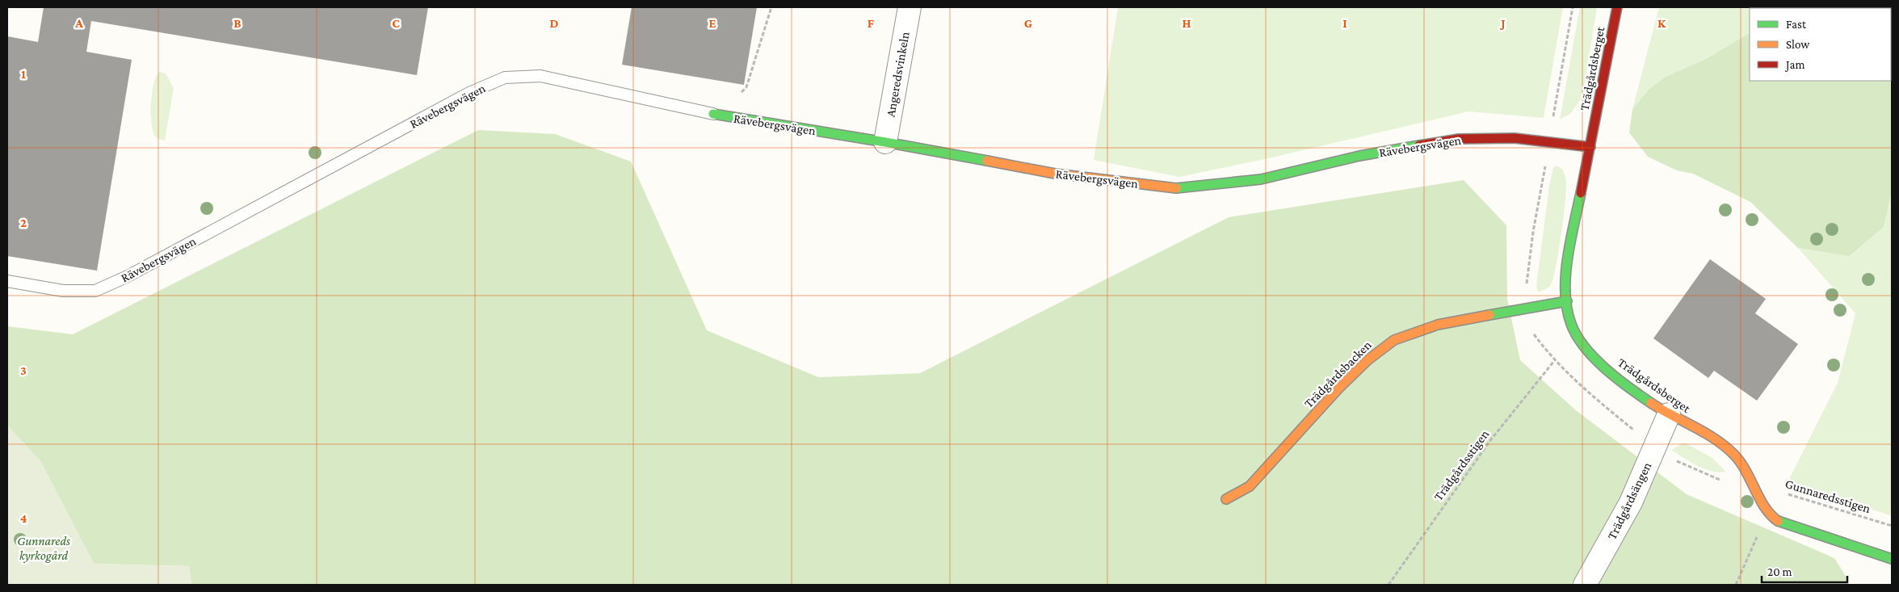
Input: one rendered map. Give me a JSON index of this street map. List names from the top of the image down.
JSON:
{
  "streets": {
    "street": [
      "Trädgårdsberget",
      "Angeredsvinkeln",
      "Rävebergsvägen",
      "Trädgårdsbacken",
      "Trädgårdsängen"
    ],
    "path": ["Trädgårdsstigen", "Gunnaredsstigen"]
  },
  "crossings": [
    ["Trädgårdsberget", "Rävebergsvägen"],
    ["Trädgårdsberget", "Trädgårdsbacken"],
    ["Trädgårdsberget", "Gunnaredsstigen"],
    ["Trädgårdsberget", "Trädgårdsängen"],
    ["Angeredsvinkeln", "Rävebergsvägen"]
  ],
  "parks": ["Gunnareds kyrkogård"],
  "legend": ["Fast", "Slow", "Jam"],
  "scale_bar": "20 m",
  "grid": {
    "columns": [
      "A",
      "B",
      "C",
      "D",
      "E",
      "F",
      "G",
      "H",
      "I",
      "J",
      "K"
    ],
    "rows": [
      "1",
      "2",
      "3",
      "4"
    ]
  }
}
